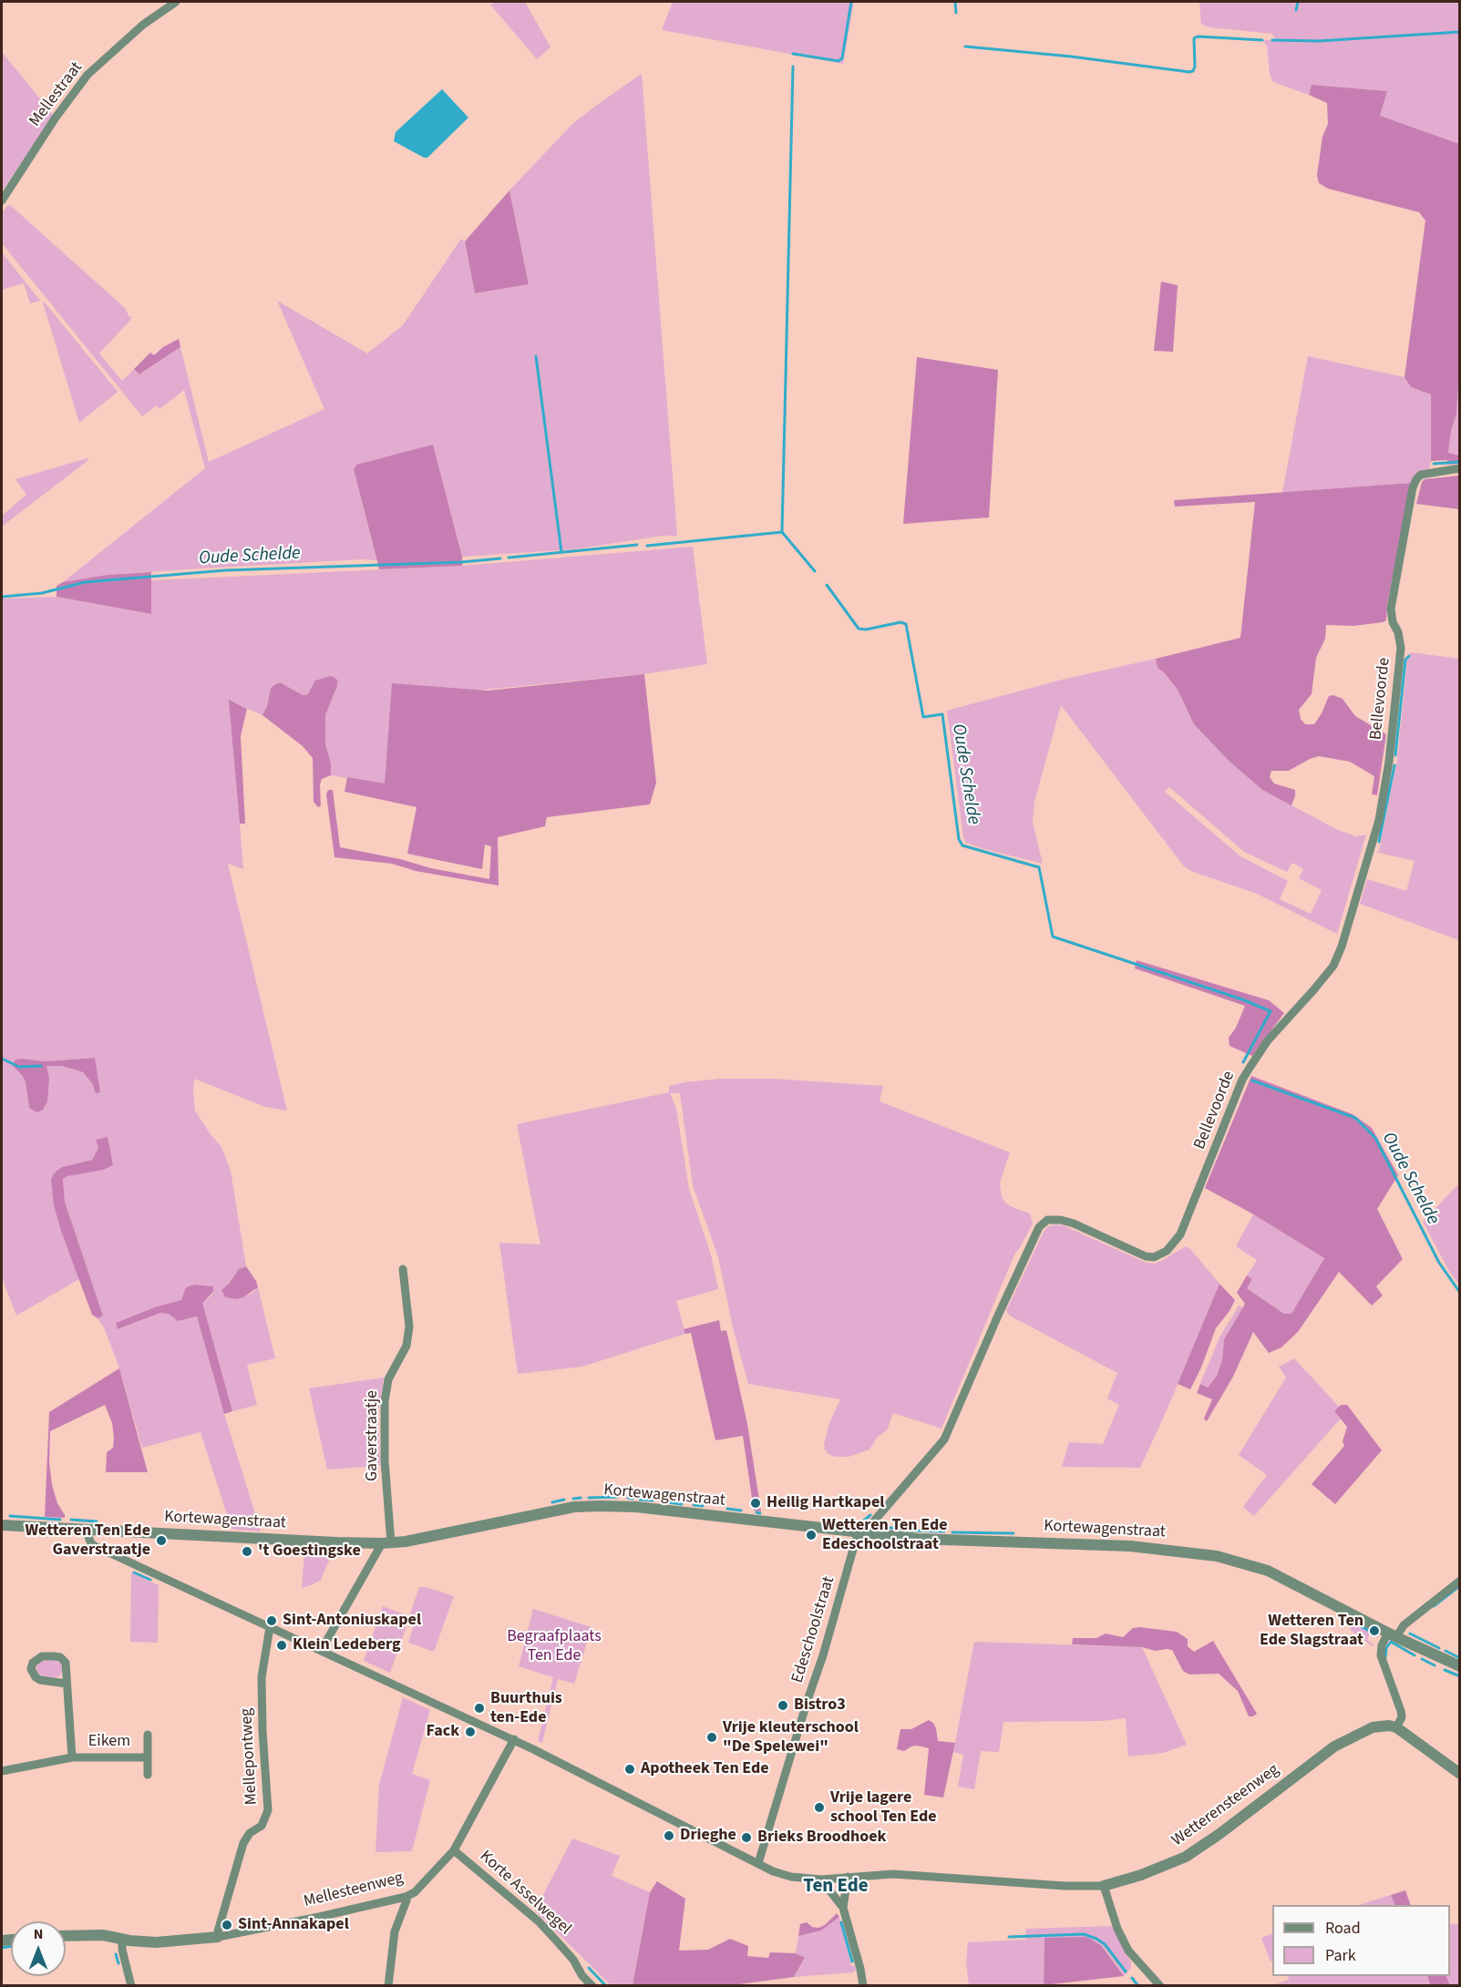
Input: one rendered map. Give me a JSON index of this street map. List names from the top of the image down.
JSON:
{
  "streets": {
    "street": [
      "Mellestraat",
      "Bellevoorde",
      "Gaverstraatje",
      "Kortewagenstraat",
      "Edeschoolstraat",
      "Eikem",
      "Mellepontweg",
      "Wetterensteenweg",
      "Mellesteenweg",
      "Korte Asselwegel"
    ]
  },
  "crossings": [
    ["Bellevoorde", "Kortewagenstraat"],
    ["Bellevoorde", "Edeschoolstraat"],
    ["Gaverstraatje", "Kortewagenstraat"],
    ["Kortewagenstraat", "Edeschoolstraat"],
    ["Kortewagenstraat", "Wetterensteenweg"],
    ["Edeschoolstraat", "Wetterensteenweg"],
    ["Mellepontweg", "Wetterensteenweg"],
    ["Mellepontweg", "Mellesteenweg"],
    ["Wetterensteenweg", "Mellesteenweg"],
    ["Mellesteenweg", "Korte Asselwegel"]
  ],
  "districts": ["Ten Ede"],
  "water": ["Oude Schelde"],
  "parks": ["Begraafplaats Ten Ede"],
  "places": [
    "Heilig Hartkapel",
    "Wetteren Ten Ede Edeschoolstraat",
    "Wetteren Ten Ede Gaverstraatje",
    "'t Goestingske",
    "Sint-Antoniuskapel",
    "Wetteren Ten Ede Slagstraat",
    "Klein Ledeberg",
    "Bistro3",
    "Buurthuis ten-Ede",
    "Fack",
    "Vrije kleuterschool \"De Spelewei\"",
    "Apotheek Ten Ede",
    "Vrije lagere school Ten Ede",
    "Drieghe",
    "Brieks Broodhoek",
    "Sint-Annakapel"
  ],
  "legend": ["Road", "Park"],
  "north": "top"
}
